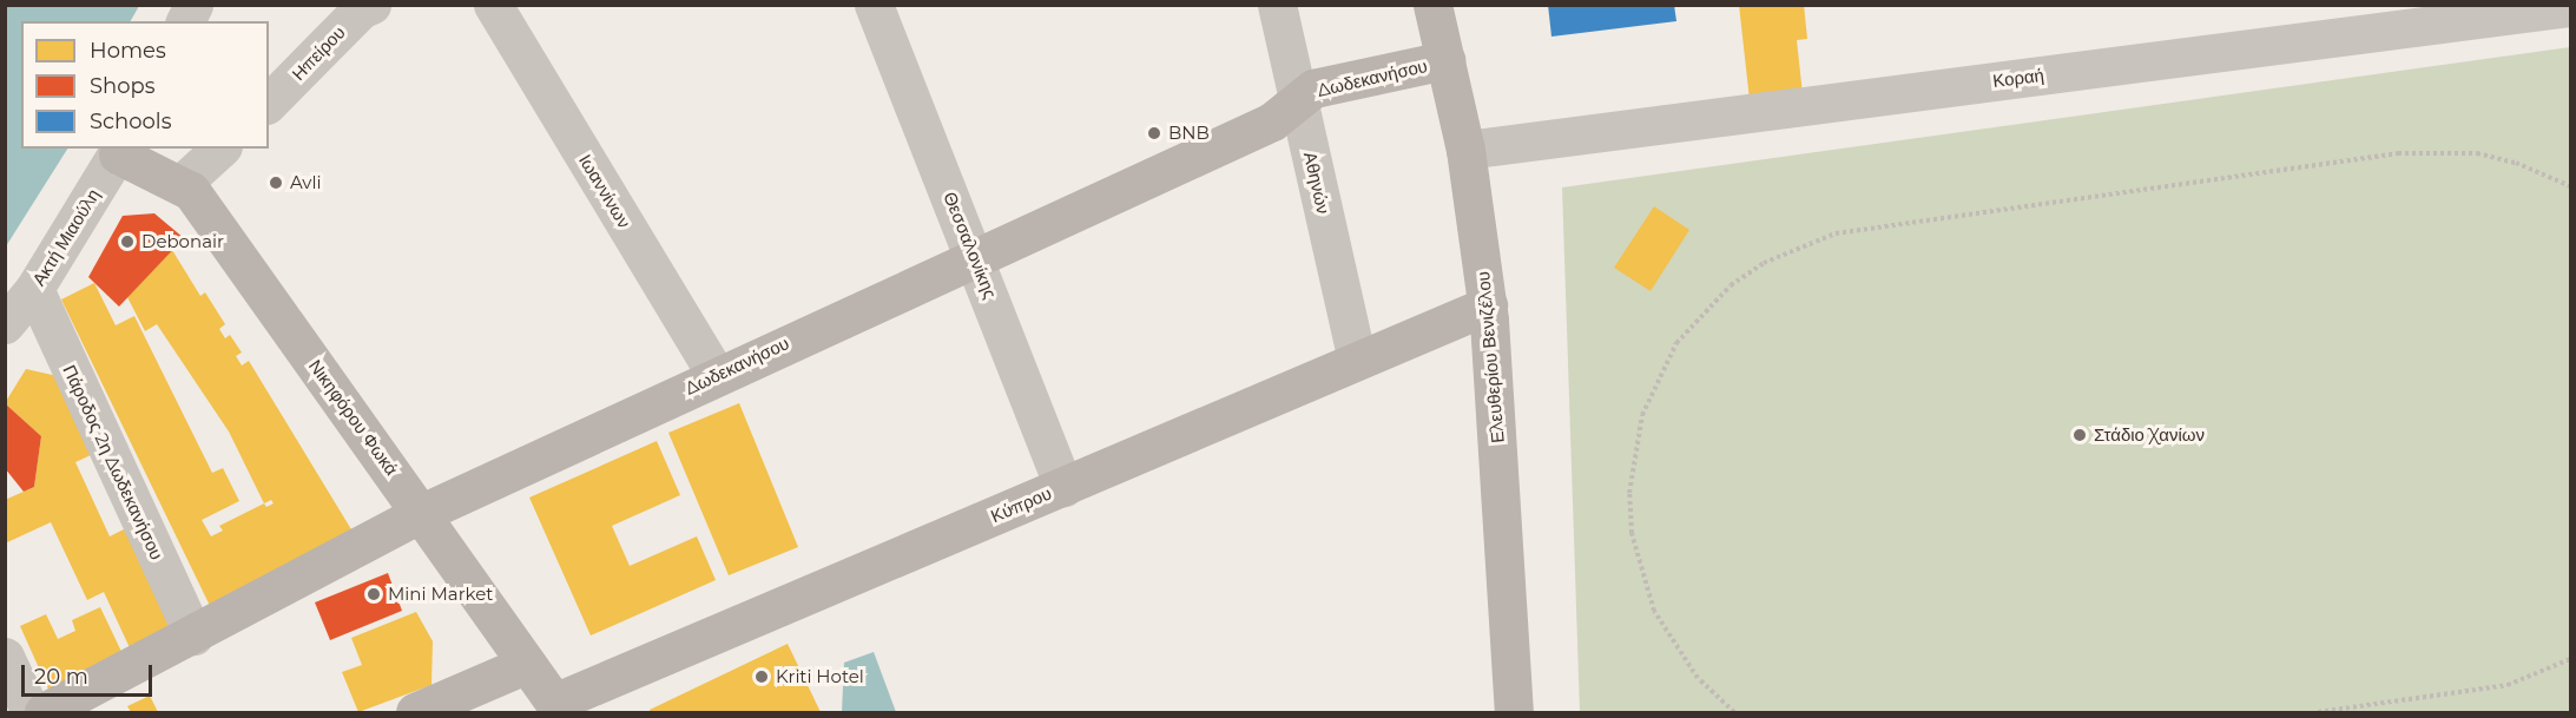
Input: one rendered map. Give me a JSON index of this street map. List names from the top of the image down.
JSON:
{
  "streets": {
    "street": [
      "Ηπείρου",
      "Δωδεκανήσου",
      "Κοραή",
      "Αθηνών",
      "Ιωαννίνων",
      "Ακτή Μιαούλη",
      "Θεσσαλονίκης",
      "Ελευθερίου Βενιζέλου",
      "Νικηφόρου Φωκά",
      "Πάροδος 2η Δωδεκανήσου",
      "Κύπρου"
    ]
  },
  "crossings": [
    ["Δωδεκανήσου", "Αθηνών"],
    ["Δωδεκανήσου", "Ιωαννίνων"],
    ["Δωδεκανήσου", "Θεσσαλονίκης"],
    ["Δωδεκανήσου", "Ελευθερίου Βενιζέλου"],
    ["Δωδεκανήσου", "Νικηφόρου Φωκά"],
    ["Δωδεκανήσου", "Πάροδος 2η Δωδεκανήσου"],
    ["Κοραή", "Ελευθερίου Βενιζέλου"],
    ["Αθηνών", "Κύπρου"],
    ["Ακτή Μιαούλη", "Νικηφόρου Φωκά"],
    ["Ακτή Μιαούλη", "Πάροδος 2η Δωδεκανήσου"],
    ["Θεσσαλονίκης", "Κύπρου"],
    ["Ελευθερίου Βενιζέλου", "Κύπρου"],
    ["Νικηφόρου Φωκά", "Κύπρου"]
  ],
  "places": [
    "BNB",
    "Avli",
    "Debonair",
    "Στάδιο Χανίων",
    "Mini Market",
    "Kriti Hotel"
  ],
  "legend": ["Homes", "Shops", "Schools"],
  "scale_bar": "20 m"
}
